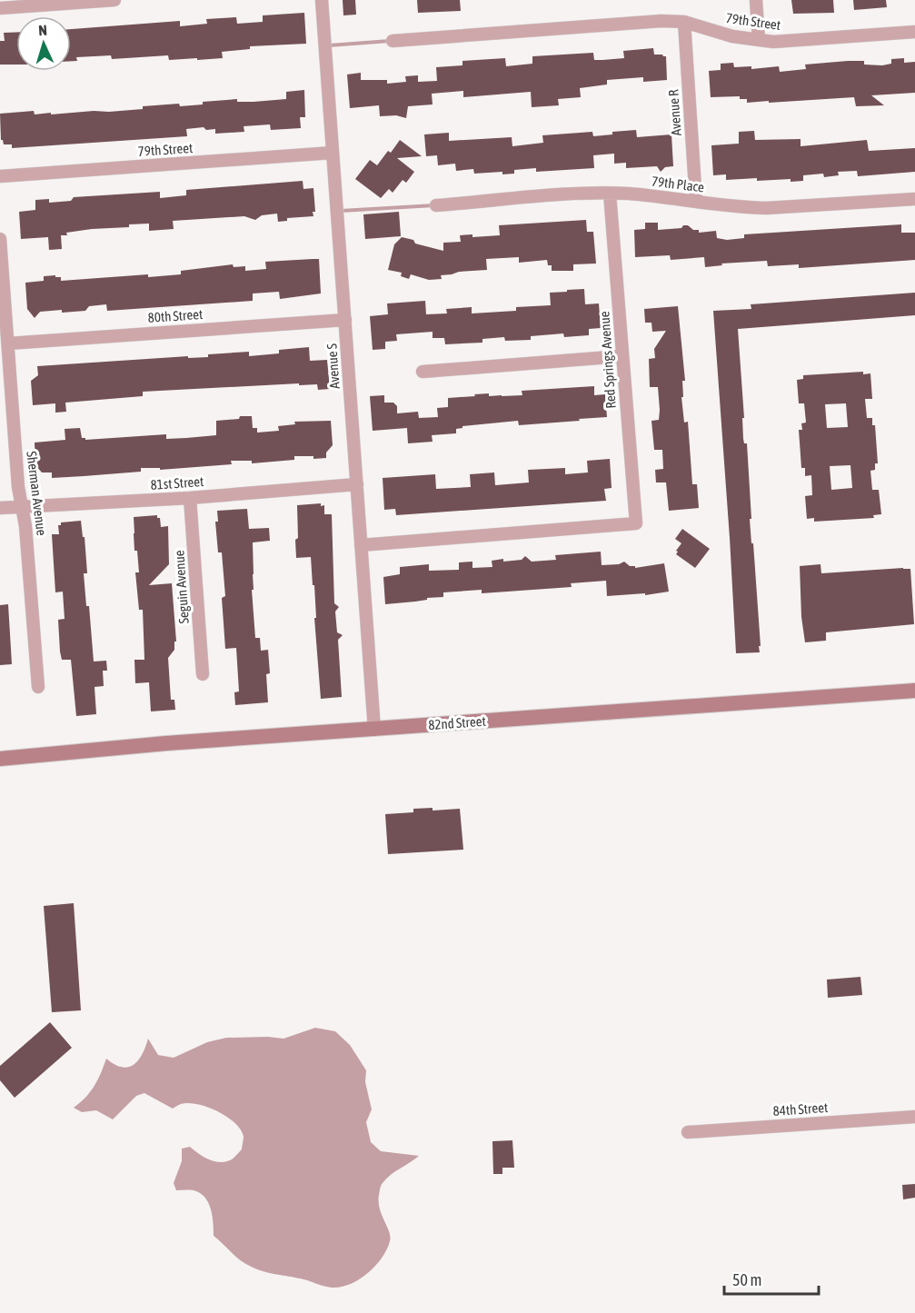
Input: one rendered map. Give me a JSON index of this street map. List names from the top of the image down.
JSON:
{
  "streets": {
    "main road": ["82nd Street"],
    "street": [
      "79th Street",
      "Avenue R",
      "79th Place",
      "80th Street",
      "Red Springs Avenue",
      "Avenue S",
      "81st Street",
      "Sherman Avenue",
      "Seguin Avenue",
      "84th Street"
    ]
  },
  "crossings": [
    ["79th Street", "Avenue R"],
    ["79th Street", "Avenue S"],
    ["Avenue R", "79th Place"],
    ["79th Place", "Red Springs Avenue"],
    ["80th Street", "Avenue S"],
    ["80th Street", "Sherman Avenue"],
    ["Red Springs Avenue", "Avenue S"],
    ["Avenue S", "81st Street"],
    ["Avenue S", "82nd Street"],
    ["81st Street", "Sherman Avenue"],
    ["81st Street", "Seguin Avenue"]
  ],
  "scale_bar": "50 m",
  "north": "top"
}
